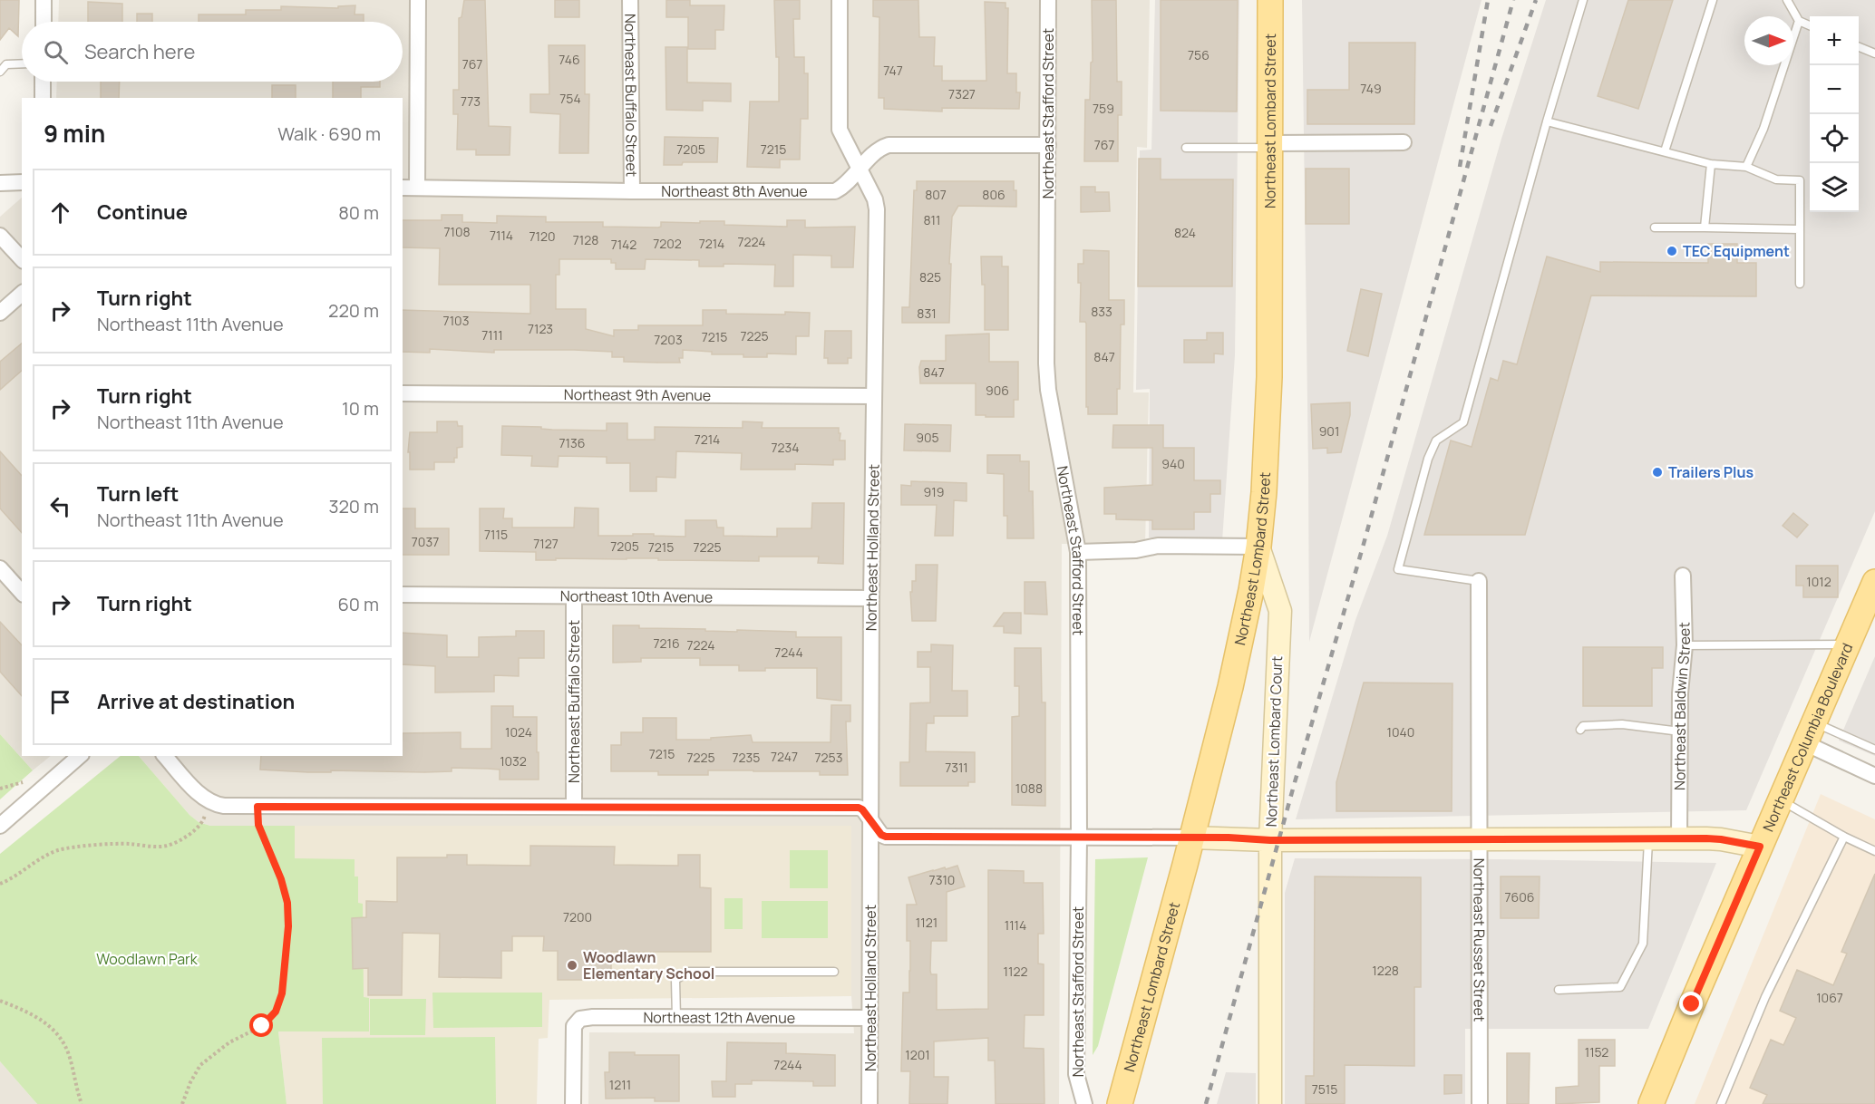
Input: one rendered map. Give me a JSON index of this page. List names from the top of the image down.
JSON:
{
  "streets": {
    "main road": ["Northeast Lombard Street", "Northeast Columbia Boulevard"],
    "street": [
      "Northeast Buffalo Street",
      "Northeast Stafford Street",
      "Northeast 8th Avenue",
      "Northeast 9th Avenue",
      "Northeast Holland Street",
      "Northeast 10th Avenue",
      "Northeast Baldwin Street",
      "Northeast Lombard Court",
      "Northeast Russet Street",
      "Northeast 12th Avenue"
    ]
  },
  "crossings": [
    ["Northeast Buffalo Street", "Northeast 8th Avenue"],
    ["Northeast Buffalo Street", "Northeast 10th Avenue"],
    ["Northeast Stafford Street", "Northeast 8th Avenue"],
    ["Northeast Lombard Street", "Northeast Lombard Court"],
    ["Northeast 8th Avenue", "Northeast Holland Street"],
    ["Northeast 9th Avenue", "Northeast Holland Street"],
    ["Northeast Holland Street", "Northeast 10th Avenue"],
    ["Northeast Holland Street", "Northeast 12th Avenue"]
  ],
  "parks": ["Woodlawn Park"],
  "places": ["TEC Equipment", "Trailers Plus", "Woodlawn Elementary School"],
  "house_numbers": [
    "756",
    "746",
    "767",
    "747",
    "749",
    "7327",
    "754",
    "773",
    "759",
    "767",
    "7205",
    "7215",
    "807",
    "806",
    "811",
    "7108",
    "824",
    "7114",
    "7120",
    "7128",
    "7224",
    "7202",
    "7214",
    "7142",
    "825",
    "833",
    "831",
    "7103",
    "7123",
    "7111",
    "7225",
    "7215",
    "7203",
    "847",
    "847",
    "906",
    "901",
    "905",
    "7214",
    "7136",
    "7234",
    "940",
    "919",
    "7115",
    "7037",
    "7127",
    "7205",
    "7215",
    "7225",
    "1012",
    "7216",
    "7224",
    "7244",
    "1024",
    "1040",
    "7215",
    "7247",
    "7225",
    "7235",
    "7253",
    "1032",
    "7311",
    "1088",
    "7310",
    "7606",
    "7200",
    "1121",
    "1114",
    "1228",
    "1122",
    "1067",
    "1152",
    "1201",
    "7244",
    "1211",
    "7515"
  ],
  "north": "right",
  "page": {
    "map_buttons": ["+", "−"],
    "search": "Search here",
    "heading": ["9 min", "Walk · 690 m"],
    "list": [
      ["Continue", "80 m"],
      ["Turn right", "Northeast 11th Avenue", "220 m"],
      ["Turn right", "Northeast 11th Avenue", "10 m"],
      ["Turn left", "Northeast 11th Avenue", "320 m"],
      ["Turn right", "60 m"],
      "Arrive at destination"
    ]
  }
}
